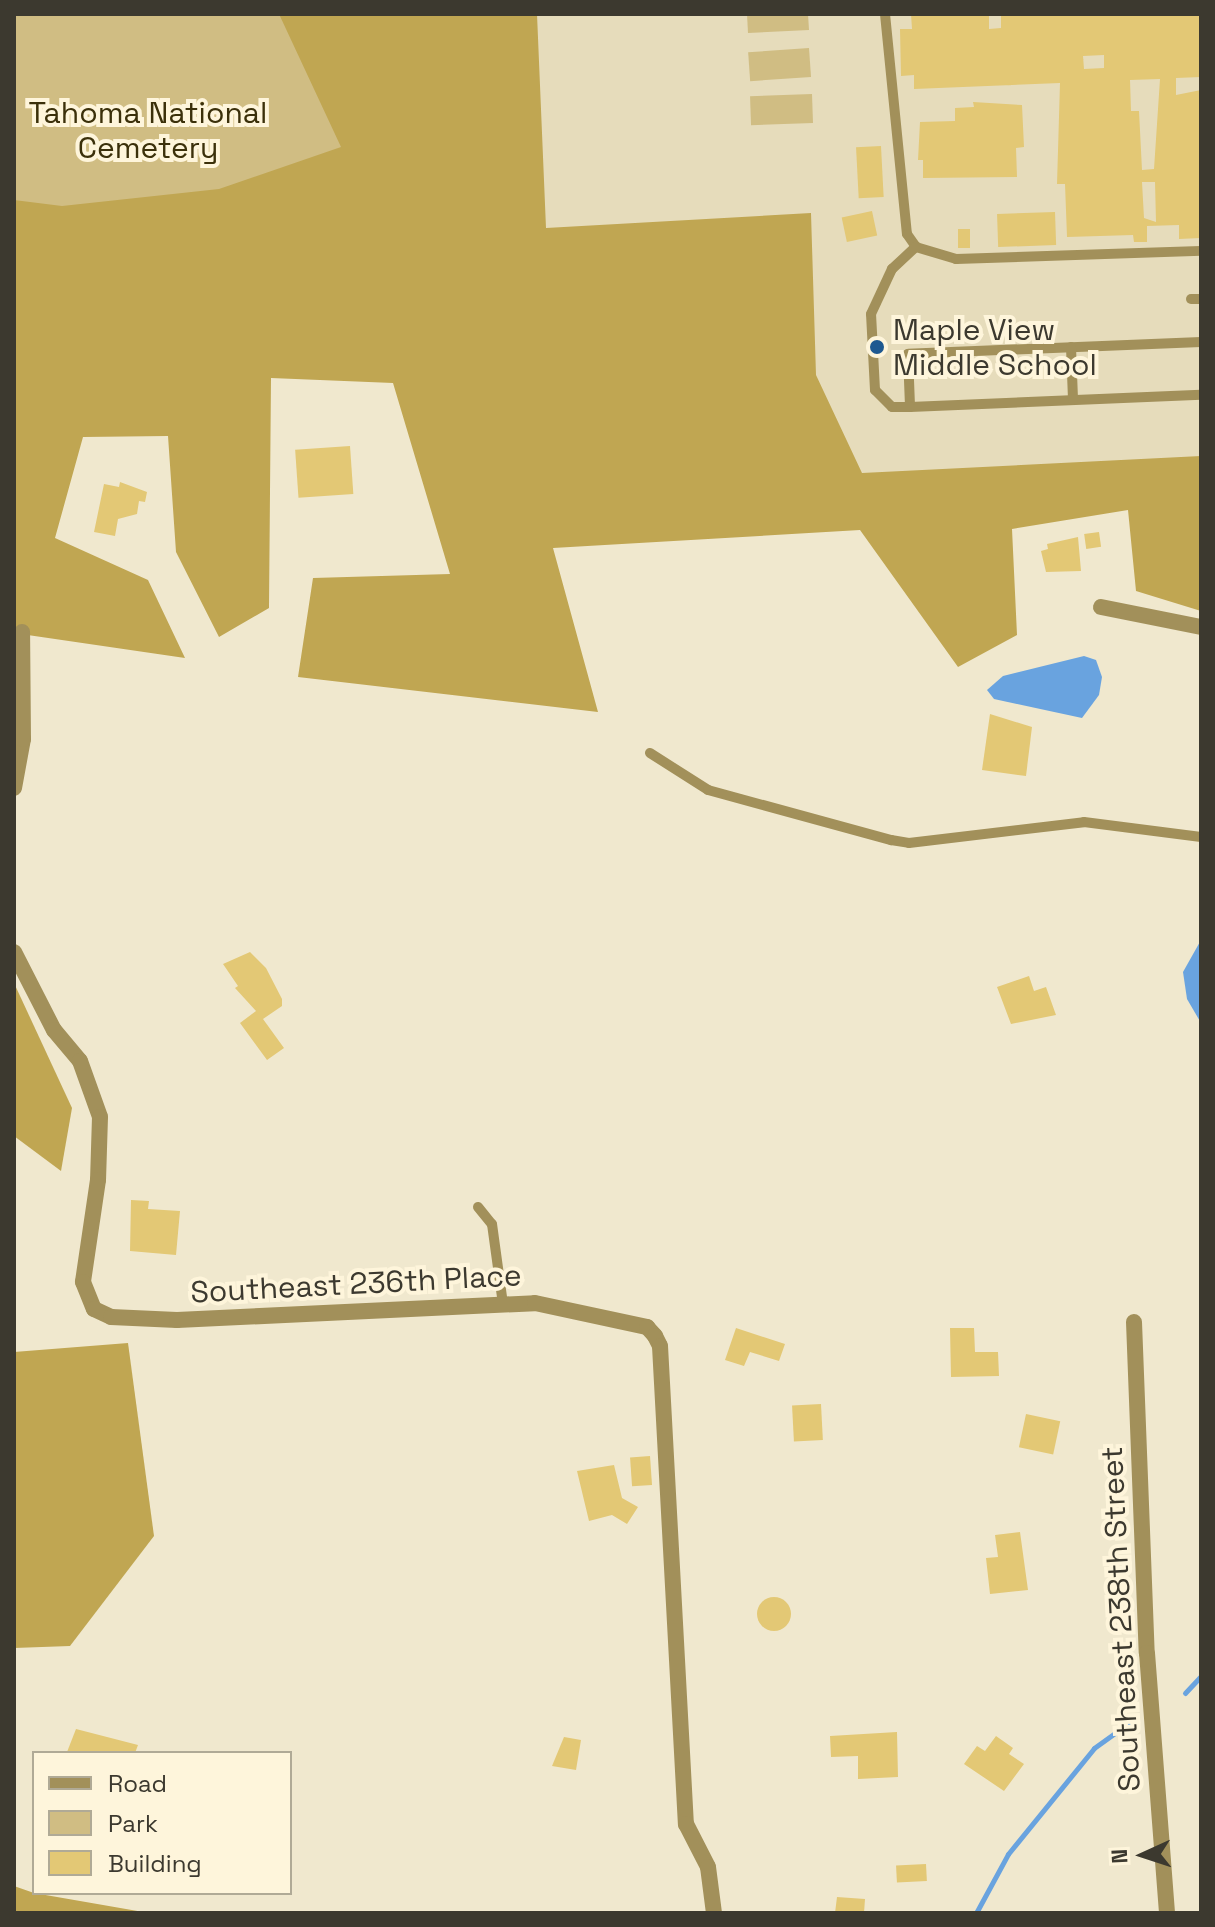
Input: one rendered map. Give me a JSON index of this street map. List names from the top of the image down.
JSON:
{
  "streets": {
    "street": ["Southeast 236th Place", "Southeast 238th Street"]
  },
  "parks": ["Tahoma National Cemetery"],
  "places": ["Maple View Middle School"],
  "legend": ["Road", "Park", "Building"],
  "north": "left"
}
